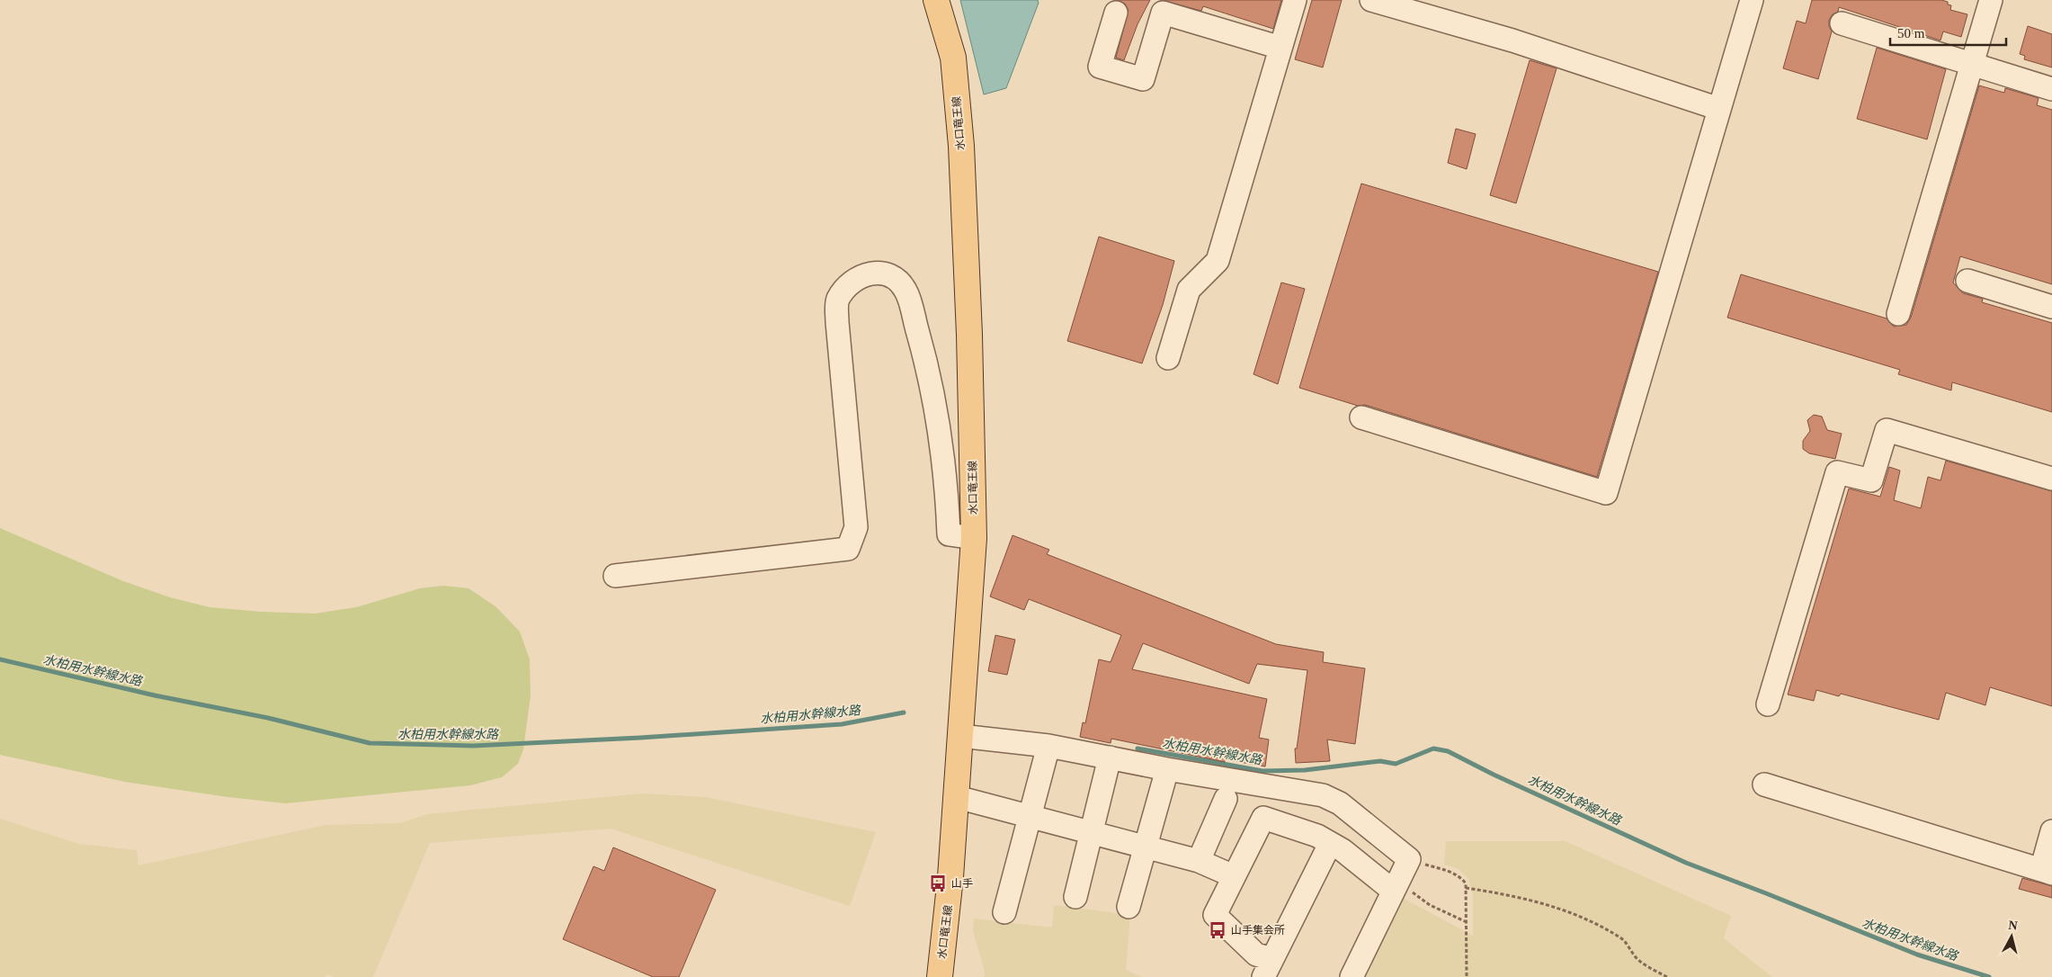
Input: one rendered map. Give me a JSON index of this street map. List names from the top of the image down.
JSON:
{
  "streets": {
    "main road": ["水口竜王線"]
  },
  "water": ["水柏用水幹線水路"],
  "places": {
    "bus stop": ["山手", "山手集会所"]
  },
  "scale_bar": "50 m",
  "north": "top"
}
